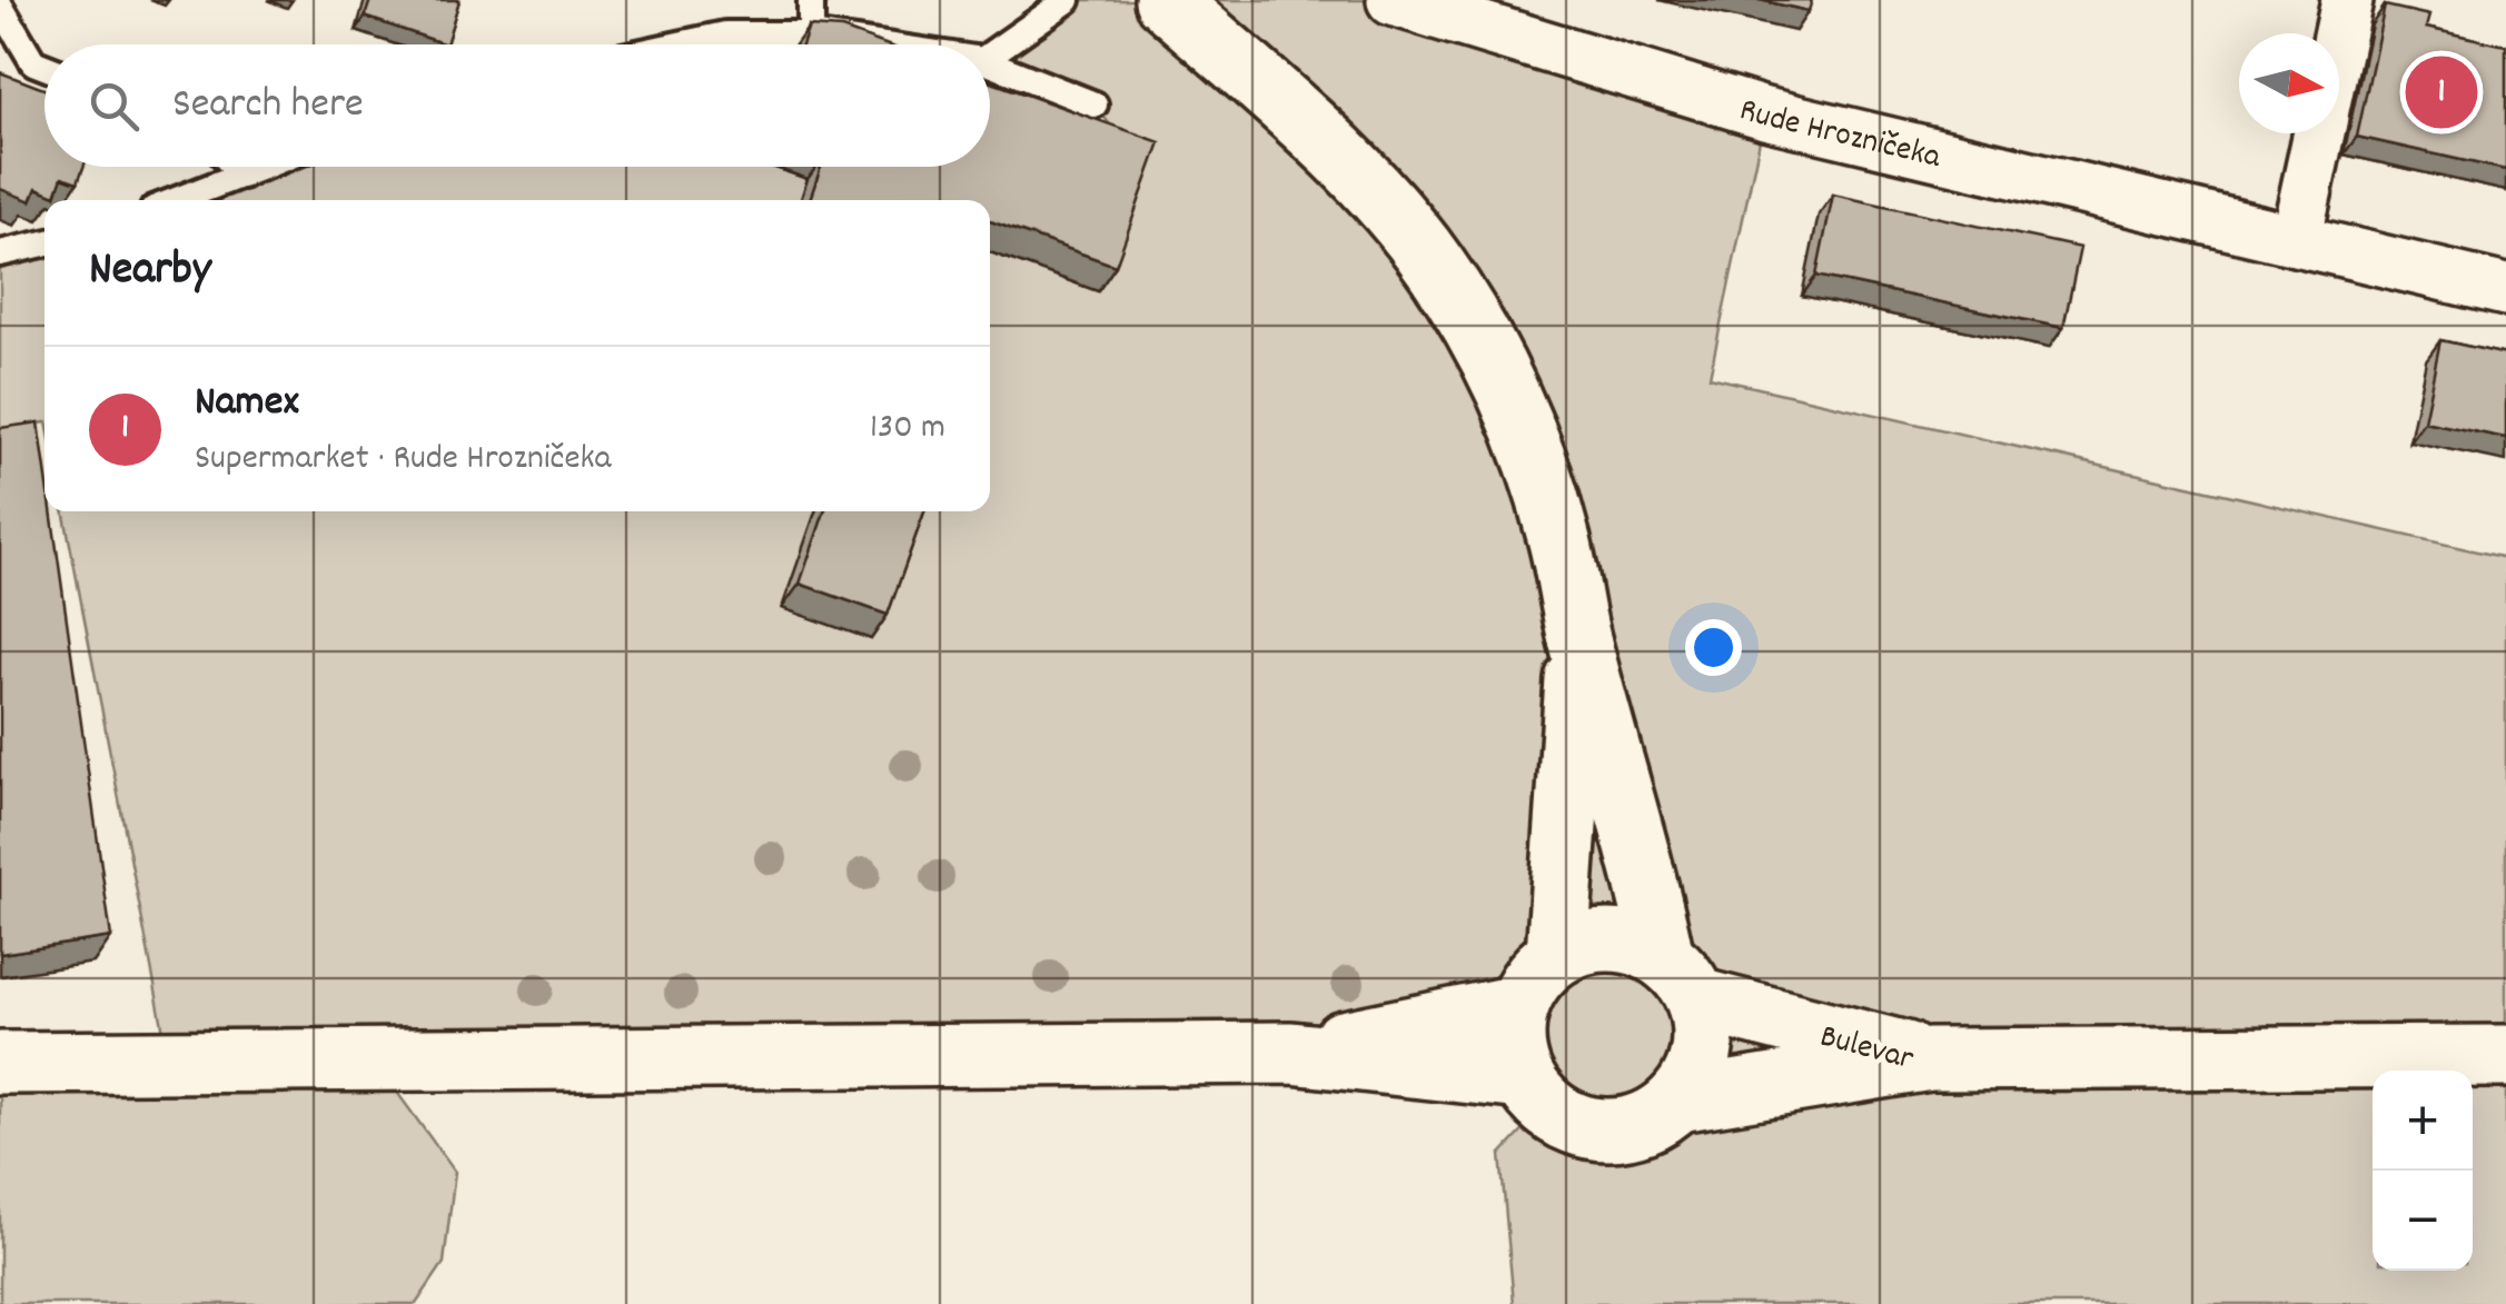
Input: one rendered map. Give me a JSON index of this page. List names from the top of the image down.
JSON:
{
  "streets": {
    "main road": ["Bulevar"],
    "street": ["Rude Hrozničeka"]
  },
  "north": "right",
  "page": {
    "search": "Search here",
    "pins": "1",
    "heading": "Nearby",
    "list": [
      {
        "mark": "1",
        "name": "Namex",
        "note": "Supermarket · Rude Hrozničeka",
        "value": "130 m"
      }
    ],
    "map_buttons": ["+", "−"]
  }
}
